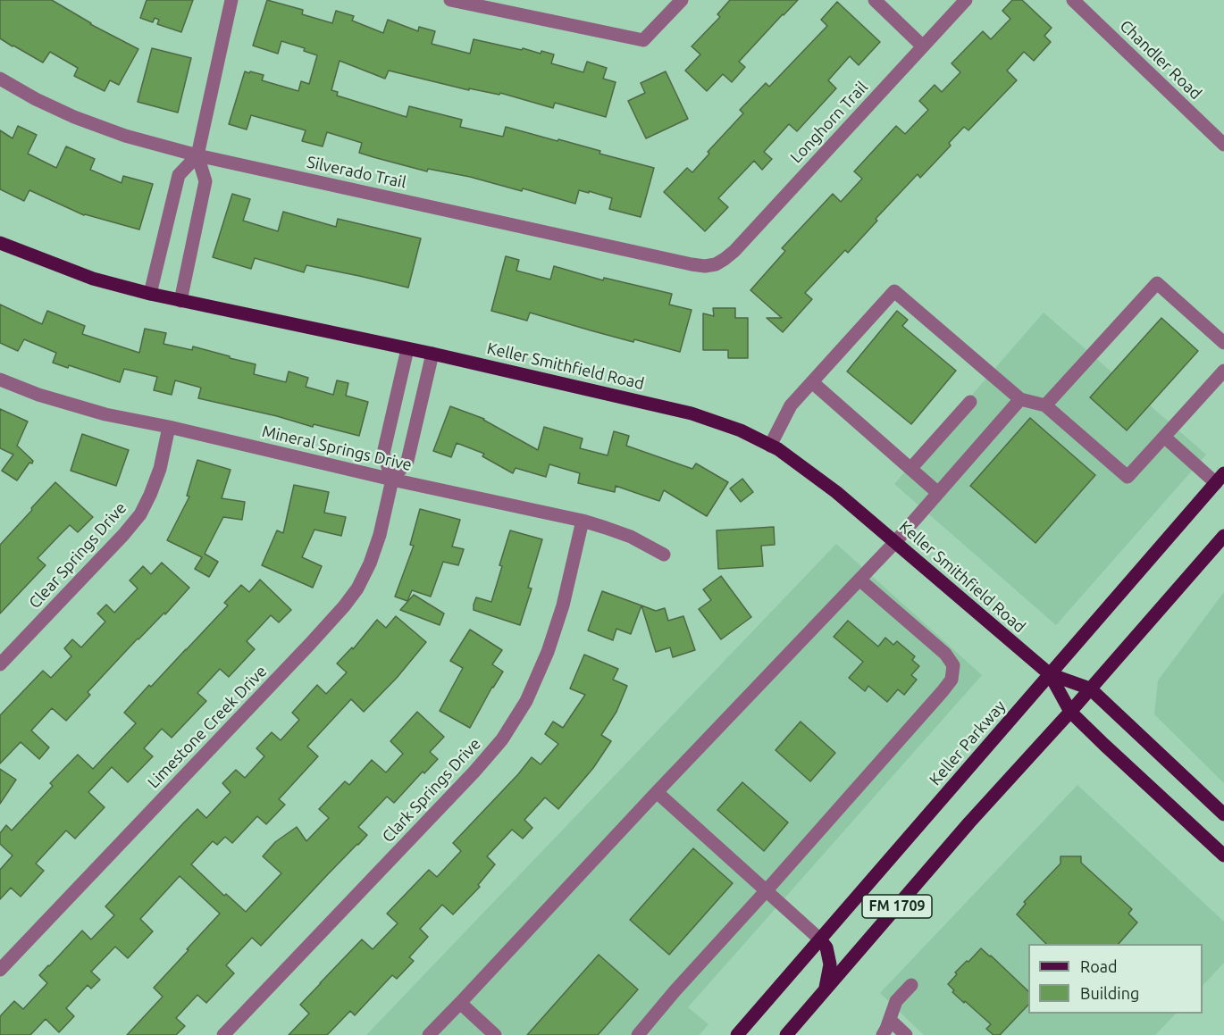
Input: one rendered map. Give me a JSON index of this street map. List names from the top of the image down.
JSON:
{
  "streets": {
    "main road": ["Keller Smithfield Road", "Keller Parkway", "FM 1709"],
    "street": [
      "Chandler Road",
      "Longhorn Trail",
      "Silverado Trail",
      "Mineral Springs Drive",
      "Clear Springs Drive",
      "Limestone Creek Drive",
      "Clark Springs Drive"
    ]
  },
  "crossings": [
    ["Longhorn Trail", "Silverado Trail"],
    ["Keller Smithfield Road", "Limestone Creek Drive"],
    ["Keller Smithfield Road", "Keller Parkway"],
    ["Mineral Springs Drive", "Clear Springs Drive"],
    ["Mineral Springs Drive", "Limestone Creek Drive"],
    ["Mineral Springs Drive", "Clark Springs Drive"]
  ],
  "legend": ["Road", "Building"]
}
